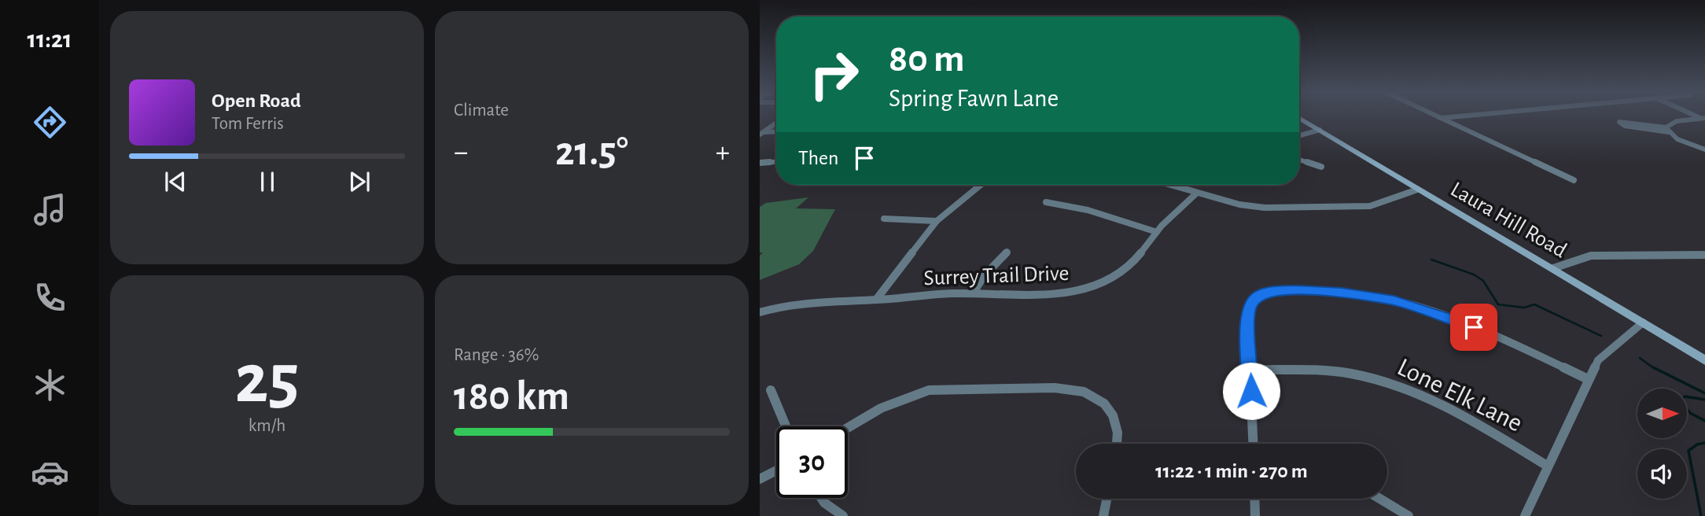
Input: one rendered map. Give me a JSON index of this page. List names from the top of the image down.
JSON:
{
  "streets": {
    "main road": ["Laura Hill Road"],
    "street": ["Surrey Trail Drive", "Lone Elk Lane"]
  },
  "north": "right",
  "page": {
    "tabs": "11:21",
    "tile": [
      "Climate",
      ["25", "km/h"],
      ["Range · 36%", "180 km"]
    ],
    "turn": ["80 m", "Spring Fawn Lane"],
    "song": ["Open Road", "Tom Ferris"],
    "heat": ["−", "21.5°", "+"],
    "then": "Then",
    "limit": "30",
    "trip": "11:22 · 1 min · 270 m"
  }
}
